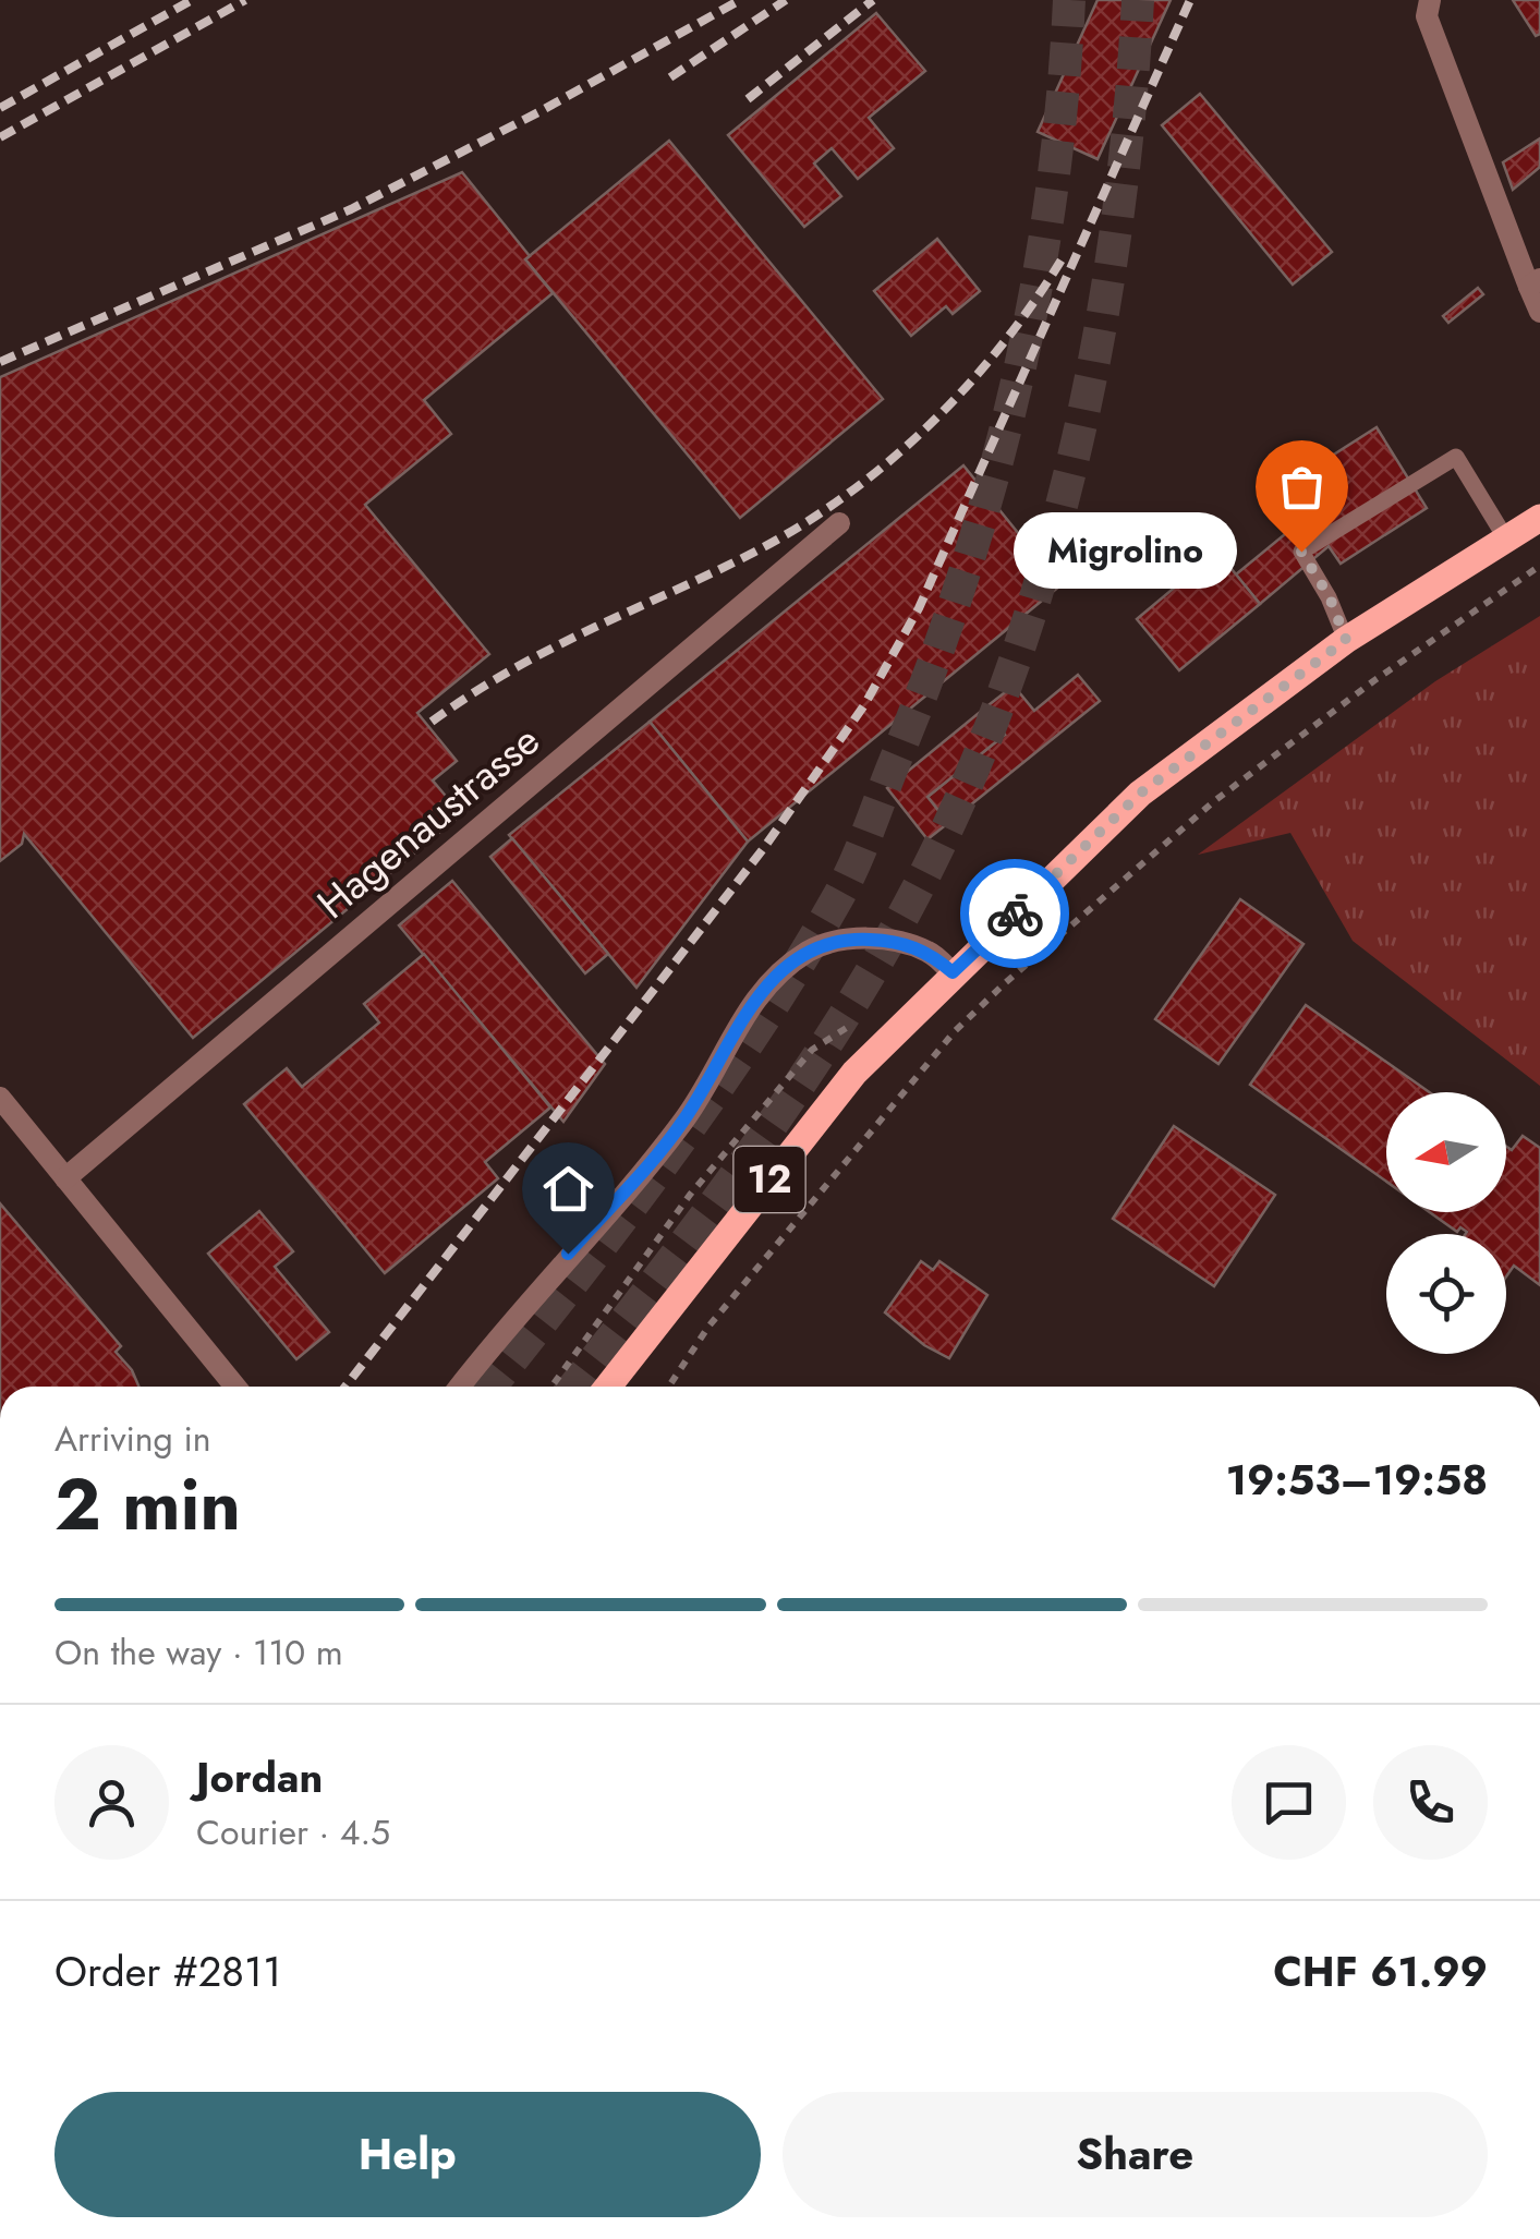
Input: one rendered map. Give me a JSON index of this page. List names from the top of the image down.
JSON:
{
  "streets": {
    "main road": ["12"],
    "street": ["Hagenaustrasse"]
  },
  "places": ["Migrolino"],
  "north": "left",
  "page": {
    "bubble": "Migrolino",
    "heading": ["2 min", "Arriving in", "19:53–19:58"],
    "panel": [
      "Jordan",
      "Courier · 4.5",
      "Order #2811",
      "CHF 61.99"
    ],
    "bar": "On the way · 110 m",
    "buttons": ["Help", "Share"]
  }
}
